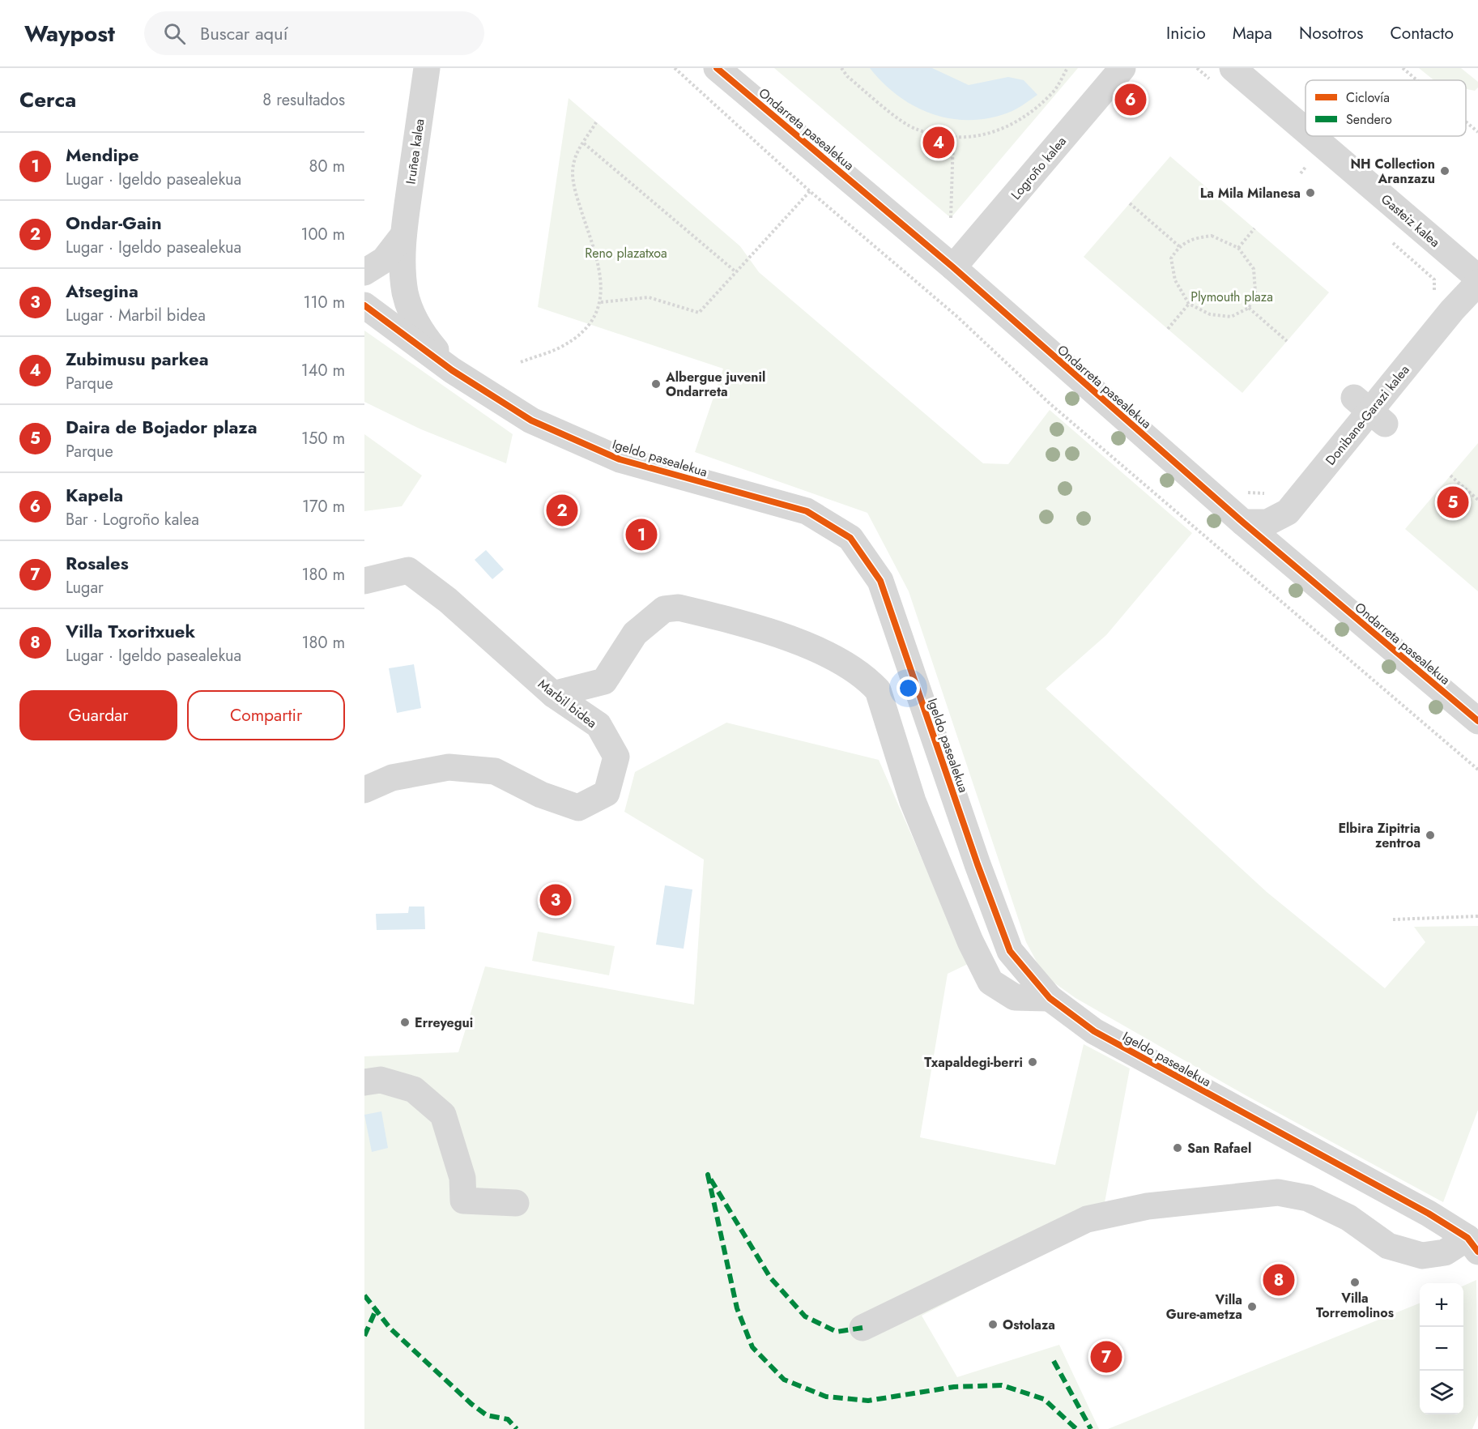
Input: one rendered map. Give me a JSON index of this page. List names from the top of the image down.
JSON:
{
  "streets": {
    "street": [
      "Ondarreta pasealekua",
      "Iruñea kalea",
      "Logroño kalea",
      "Gasteiz kalea",
      "Donibane-Garazi kalea",
      "Igeldo pasealekua",
      "Marbil bidea"
    ]
  },
  "crossings": [
    ["Ondarreta pasealekua", "Logroño kalea"],
    ["Ondarreta pasealekua", "Donibane-Garazi kalea"],
    ["Iruñea kalea", "Igeldo pasealekua"]
  ],
  "parks": ["Reno plazatxoa", "Plymouth plaza"],
  "places": [
    "NH Collection Aranzazu",
    "La Mila Milanesa",
    "Albergue juvenil Ondarreta",
    "Elbira Zipitria zentroa",
    "Erreyegui",
    "Txapaldegi-berri",
    "San Rafael",
    "Villa Torremolinos",
    "Villa Gure-ametza",
    "Ostolaza"
  ],
  "legend": ["Ciclovía", "Sendero"],
  "page": {
    "header": "Waypost",
    "search": "Buscar aquí",
    "nav": [
      "Inicio",
      "Mapa",
      "Nosotros",
      "Contacto"
    ],
    "heading": ["Cerca", "8 resultados"],
    "pins": [
      "6",
      "4",
      "5",
      "2",
      "1",
      "3",
      "8",
      "7"
    ],
    "list": [
      {
        "mark": "1",
        "name": "Mendipe",
        "note": "Lugar · Igeldo pasealekua",
        "value": "80 m"
      },
      {
        "mark": "2",
        "name": "Ondar-Gain",
        "note": "Lugar · Igeldo pasealekua",
        "value": "100 m"
      },
      {
        "mark": "3",
        "name": "Atsegina",
        "note": "Lugar · Marbil bidea",
        "value": "110 m"
      },
      {
        "mark": "4",
        "name": "Zubimusu parkea",
        "note": "Parque",
        "value": "140 m"
      },
      {
        "mark": "5",
        "name": "Daira de Bojador plaza",
        "note": "Parque",
        "value": "150 m"
      },
      {
        "mark": "6",
        "name": "Kapela",
        "note": "Bar · Logroño kalea",
        "value": "170 m"
      },
      {
        "mark": "7",
        "name": "Rosales",
        "note": "Lugar",
        "value": "180 m"
      },
      {
        "mark": "8",
        "name": "Villa Txoritxuek",
        "note": "Lugar · Igeldo pasealekua",
        "value": "180 m"
      }
    ],
    "buttons": ["Guardar", "Compartir"],
    "map_buttons": ["+", "−"]
  }
}
